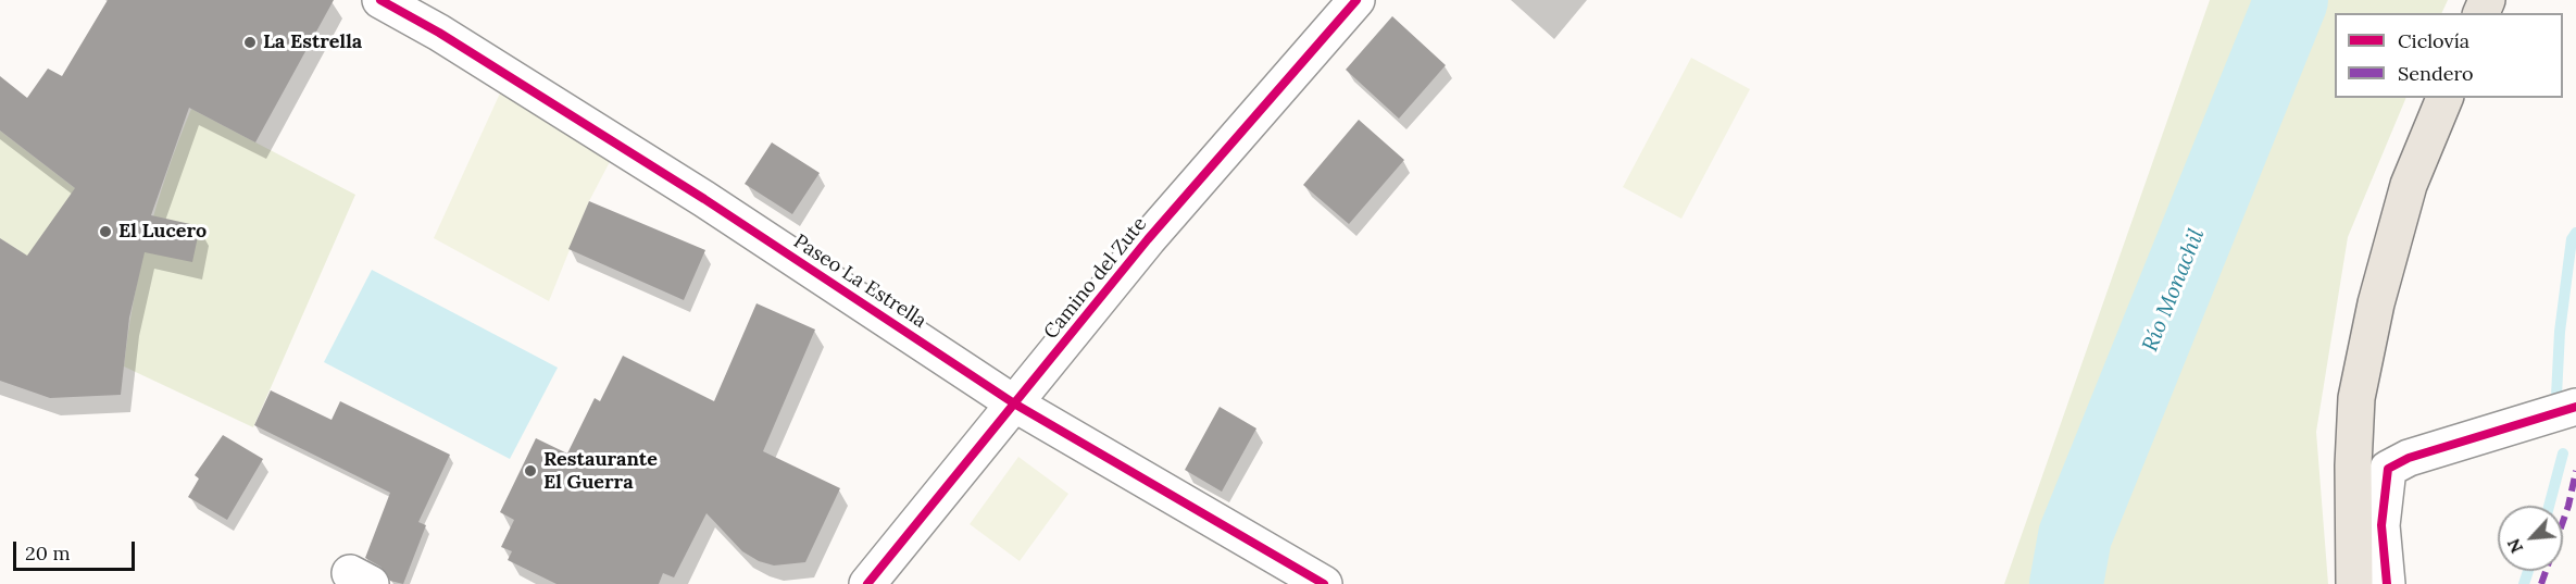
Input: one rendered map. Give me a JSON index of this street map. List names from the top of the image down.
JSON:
{
  "streets": {
    "street": ["Camino del Zute", "Paseo La Estrella"]
  },
  "crossings": [
    ["Camino del Zute", "Paseo La Estrella"]
  ],
  "water": ["Río Monachil"],
  "places": ["La Estrella", "El Lucero", "Restaurante El Guerra"],
  "legend": ["Ciclovía", "Sendero"],
  "scale_bar": "20 m",
  "north": "bottom left"
}
